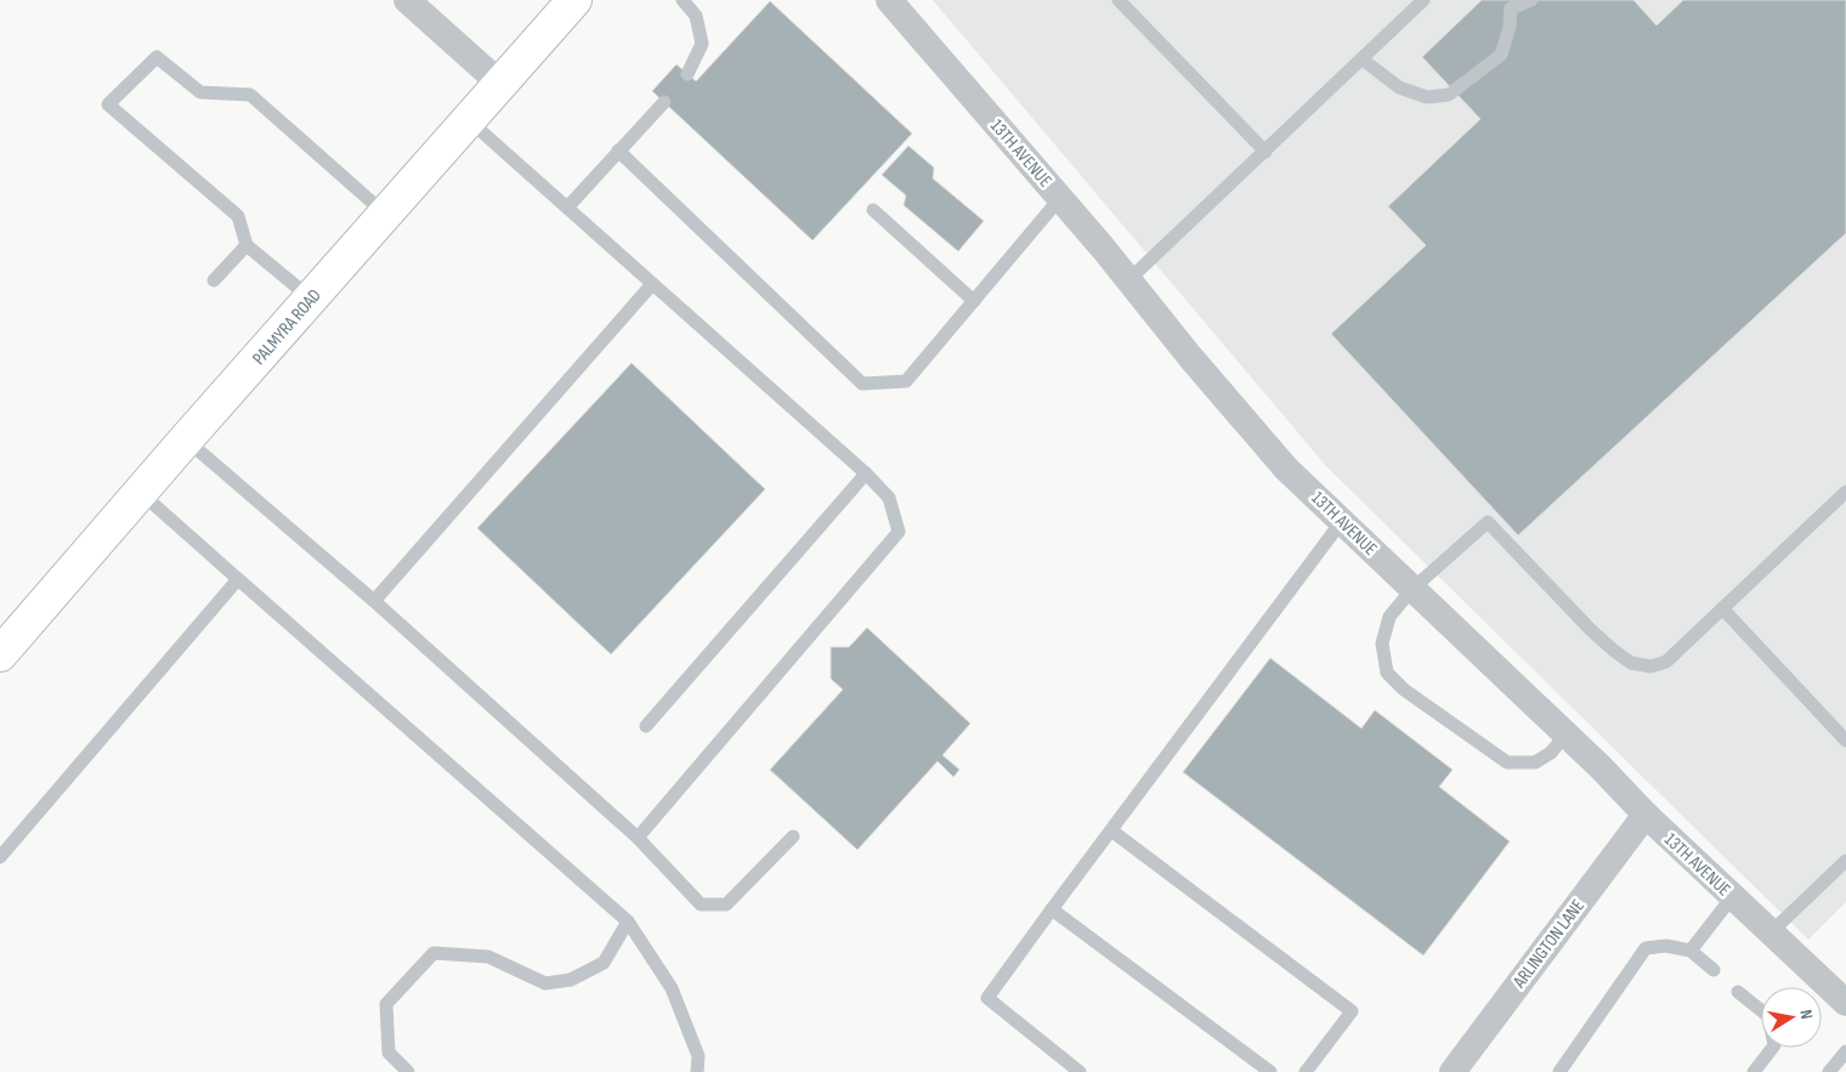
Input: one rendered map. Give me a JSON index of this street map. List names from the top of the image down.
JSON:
{
  "streets": {
    "main road": ["PALMYRA ROAD"],
    "street": ["13TH AVENUE", "ARLINGTON LANE"]
  },
  "crossings": [
    ["13TH AVENUE", "ARLINGTON LANE"]
  ],
  "north": "right"
}
